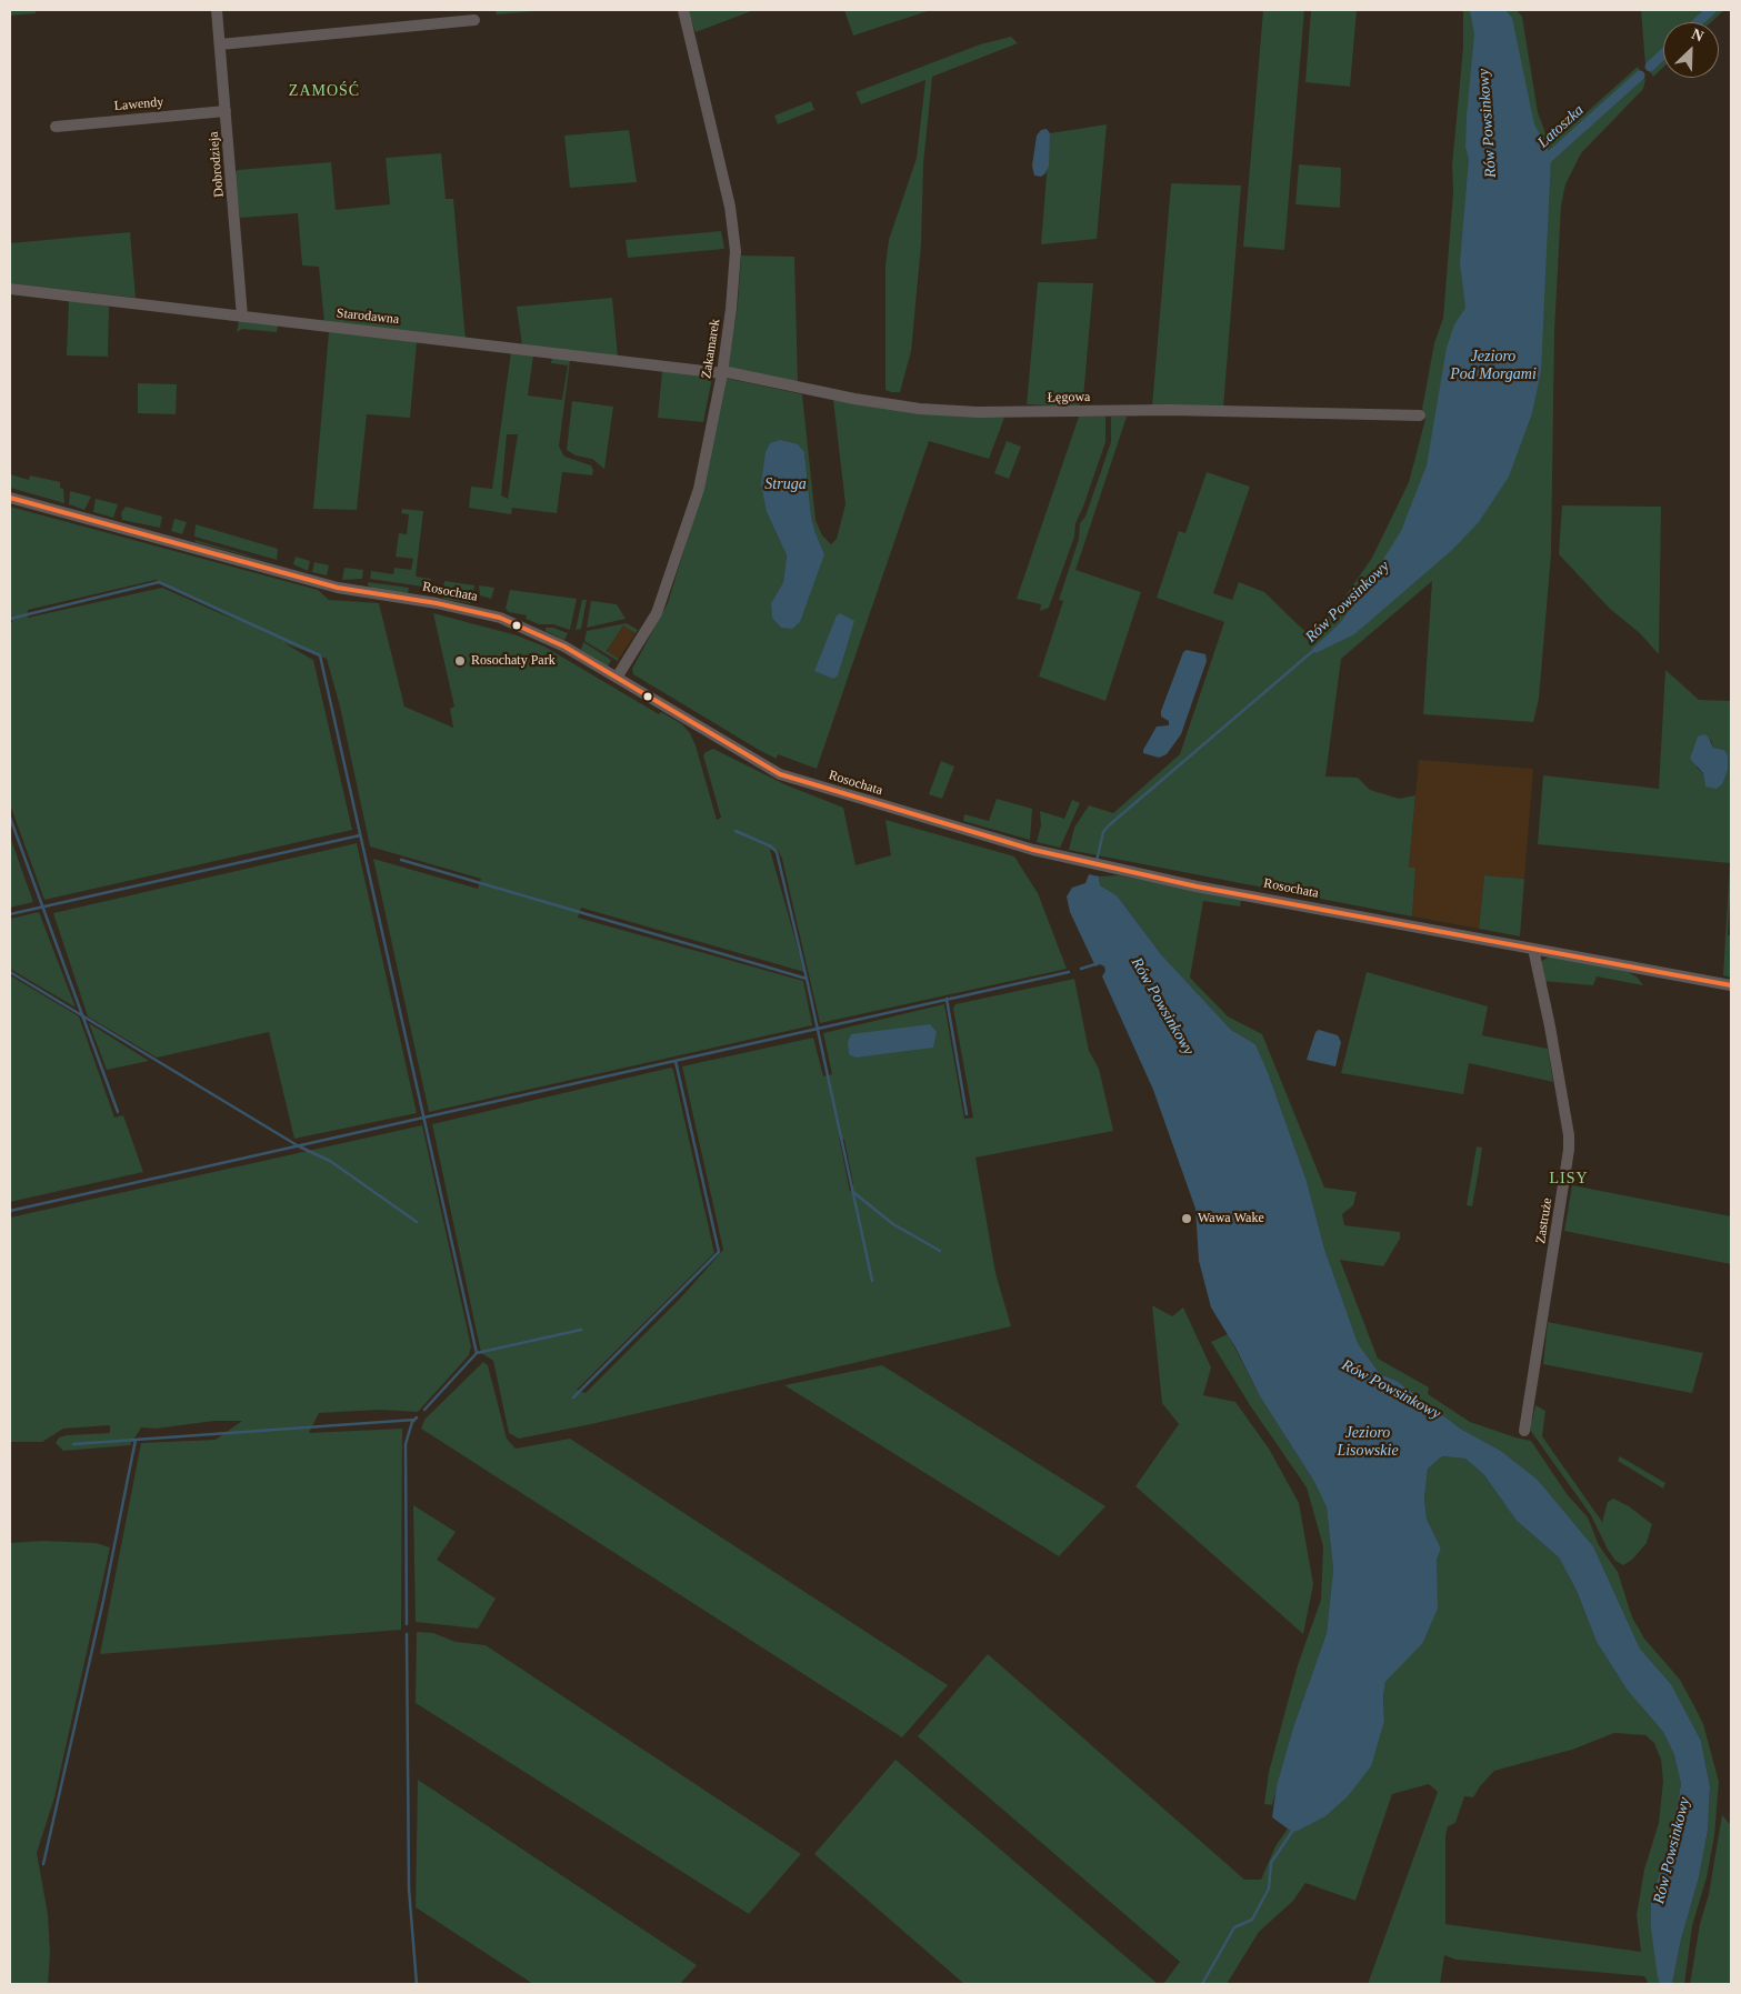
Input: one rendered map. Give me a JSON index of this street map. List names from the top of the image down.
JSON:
{
  "streets": {
    "street": [
      "Lawendy",
      "Dobrodzieja",
      "Starodawna",
      "Zakamarek",
      "Łęgowa",
      "Rosochata",
      "Zastruże"
    ]
  },
  "crossings": [
    ["Lawendy", "Dobrodzieja"],
    ["Dobrodzieja", "Starodawna"],
    ["Starodawna", "Zakamarek"],
    ["Starodawna", "Łęgowa"],
    ["Zakamarek", "Łęgowa"],
    ["Zakamarek", "Rosochata"],
    ["Rosochata", "Zastruże"]
  ],
  "districts": ["ZAMOŚĆ", "LISY"],
  "water": [
    "Rów Powsinkowy",
    "Latoszka",
    "Jezioro Pod Morgami",
    "Struga",
    "Jezioro Lisowskie"
  ],
  "places": ["Rosochaty Park", "Wawa Wake"],
  "north": "top right"
}
